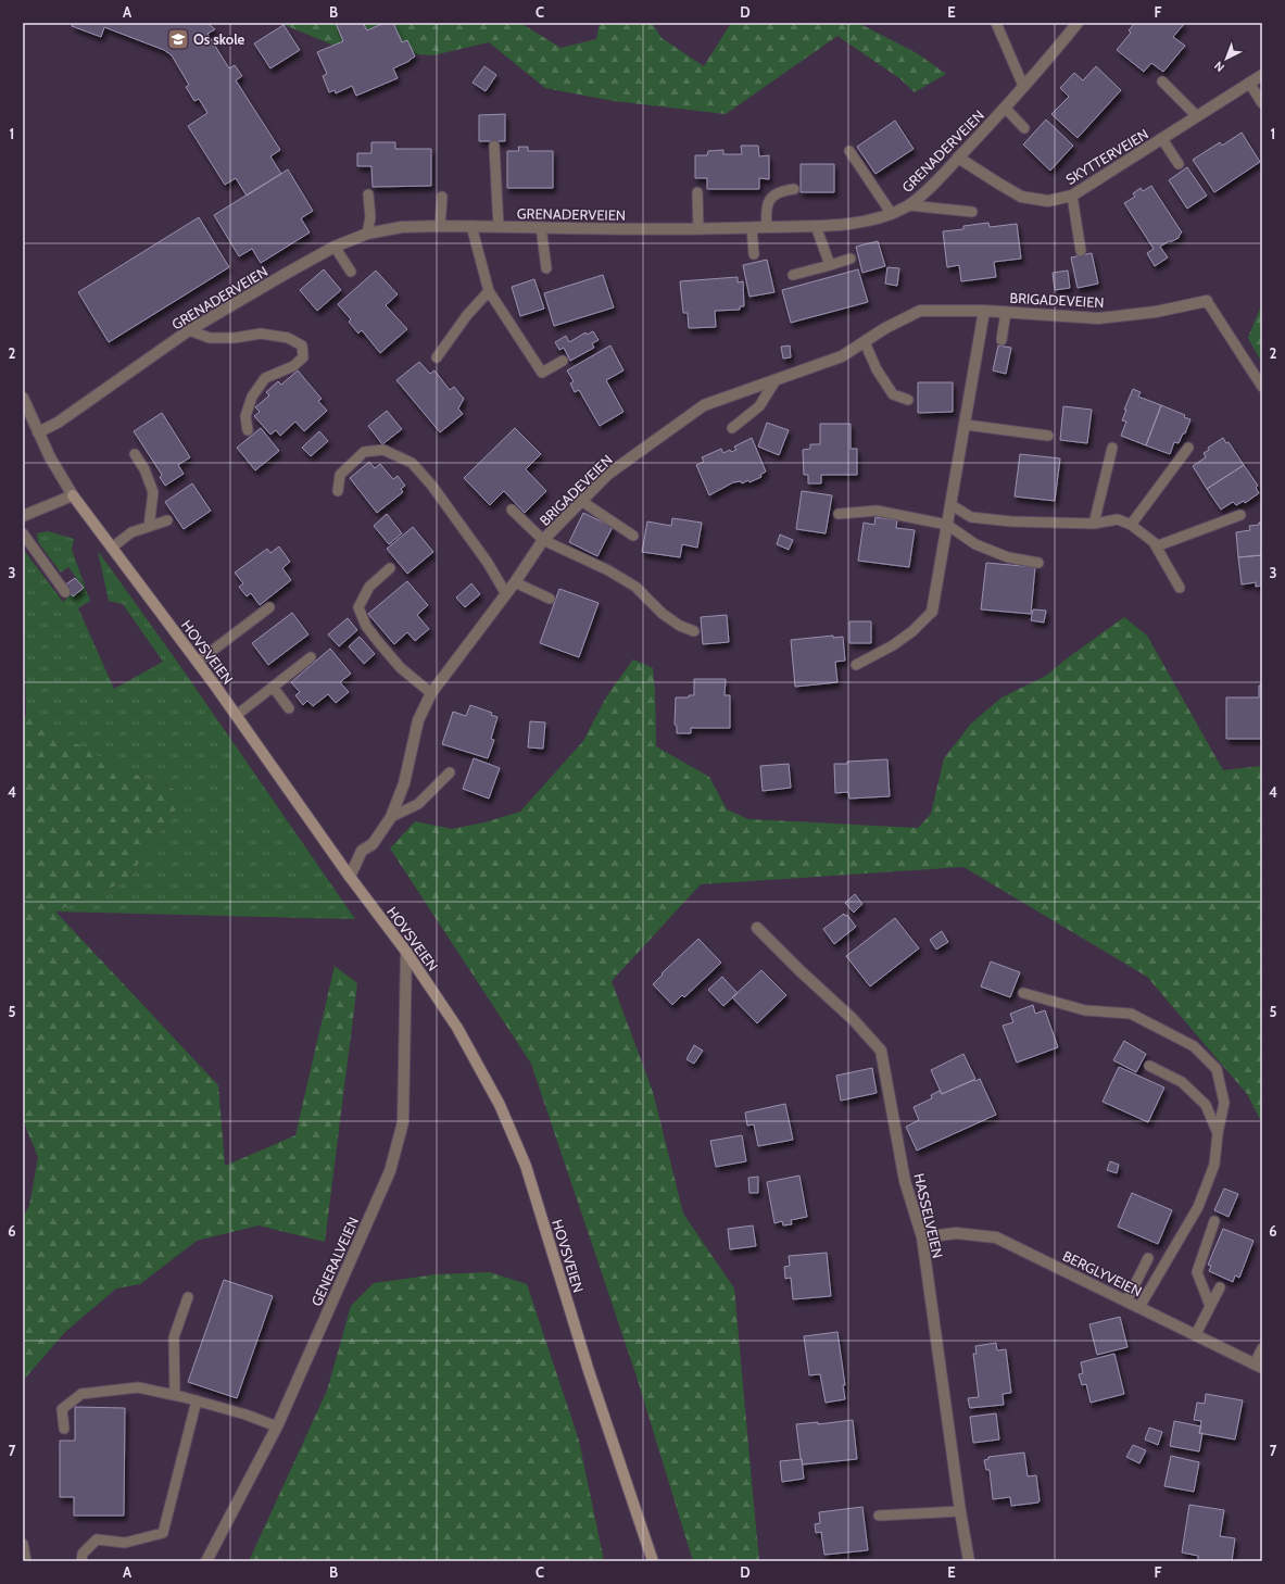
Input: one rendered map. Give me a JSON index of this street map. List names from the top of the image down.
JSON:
{
  "streets": {
    "street": [
      "GRENADERVEIEN",
      "SKYTTERVEIEN",
      "BRIGADEVEIEN",
      "HOVSVEIEN",
      "HASSELVEIEN",
      "GENERALVEIEN",
      "BERGLYVEIEN"
    ]
  },
  "crossings": [
    ["GRENADERVEIEN", "SKYTTERVEIEN"],
    ["GRENADERVEIEN", "HOVSVEIEN"],
    ["BRIGADEVEIEN", "HOVSVEIEN"],
    ["HOVSVEIEN", "GENERALVEIEN"],
    ["HASSELVEIEN", "BERGLYVEIEN"]
  ],
  "places": {
    "school or university": ["Os skole"]
  },
  "north": "bottom left",
  "grid": {
    "columns": [
      "A",
      "B",
      "C",
      "D",
      "E",
      "F"
    ],
    "rows": [
      "1",
      "2",
      "3",
      "4",
      "5",
      "6",
      "7"
    ]
  }
}
